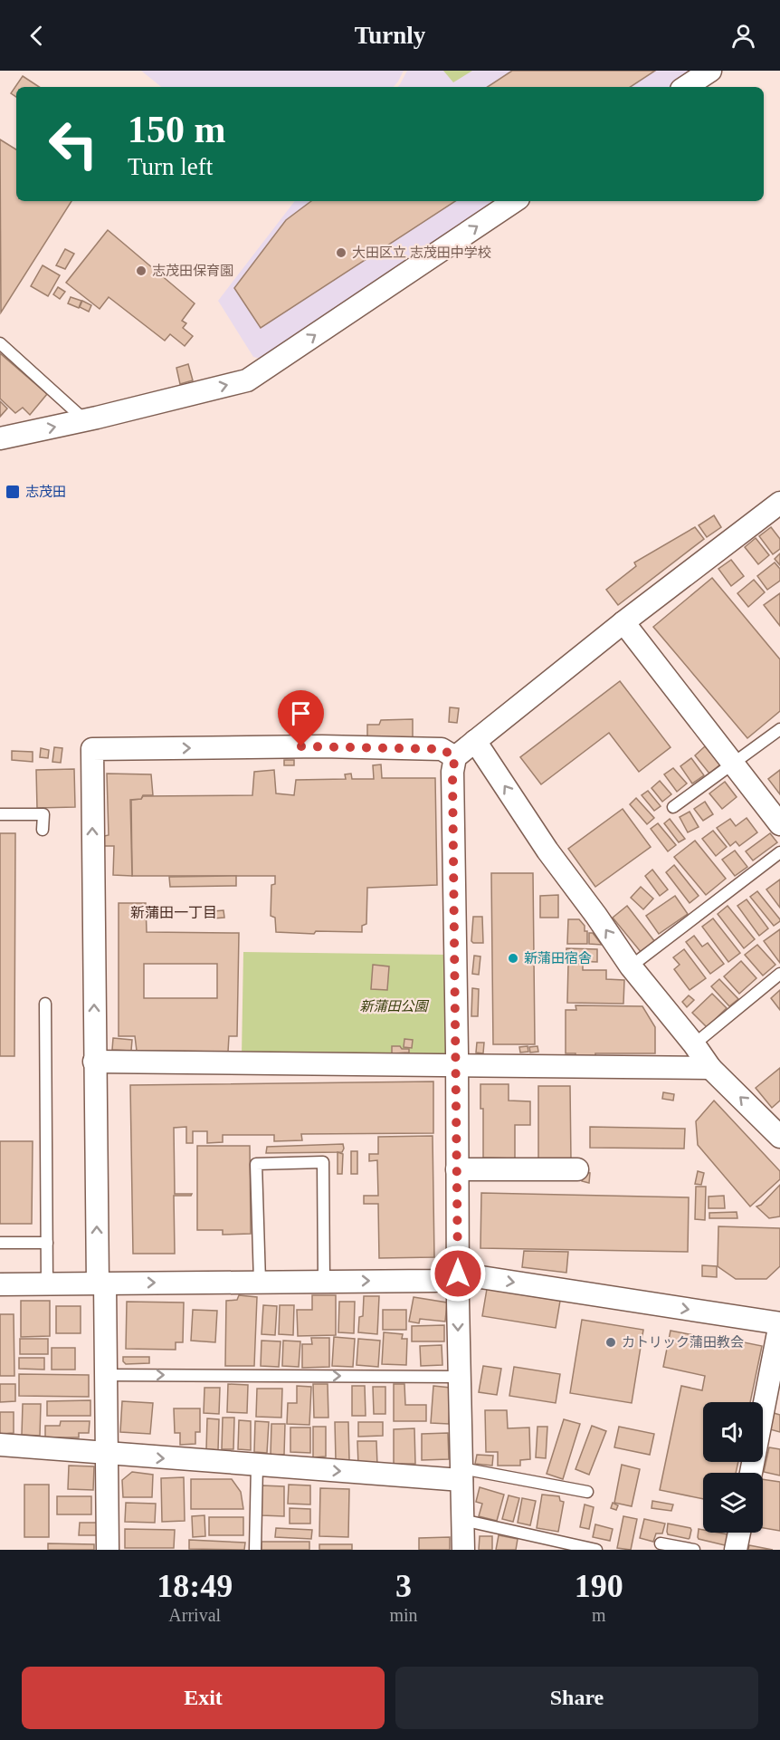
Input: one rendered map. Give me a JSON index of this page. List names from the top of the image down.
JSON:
{
  "districts": ["新蒲田一丁目"],
  "parks": ["新蒲田公園"],
  "places": {
    "other": [
      "大田区立 志茂田中学校",
      "志茂田保育園",
      "新蒲田宿舎",
      "カトリック蒲田教会"
    ],
    "transit": ["志茂田"]
  },
  "page": {
    "header": "Turnly",
    "turn": ["150 m", "Turn left"],
    "eta": [
      "18:49",
      "Arrival",
      "3",
      "min",
      "190",
      "m"
    ],
    "buttons": ["Exit", "Share"]
  }
}
